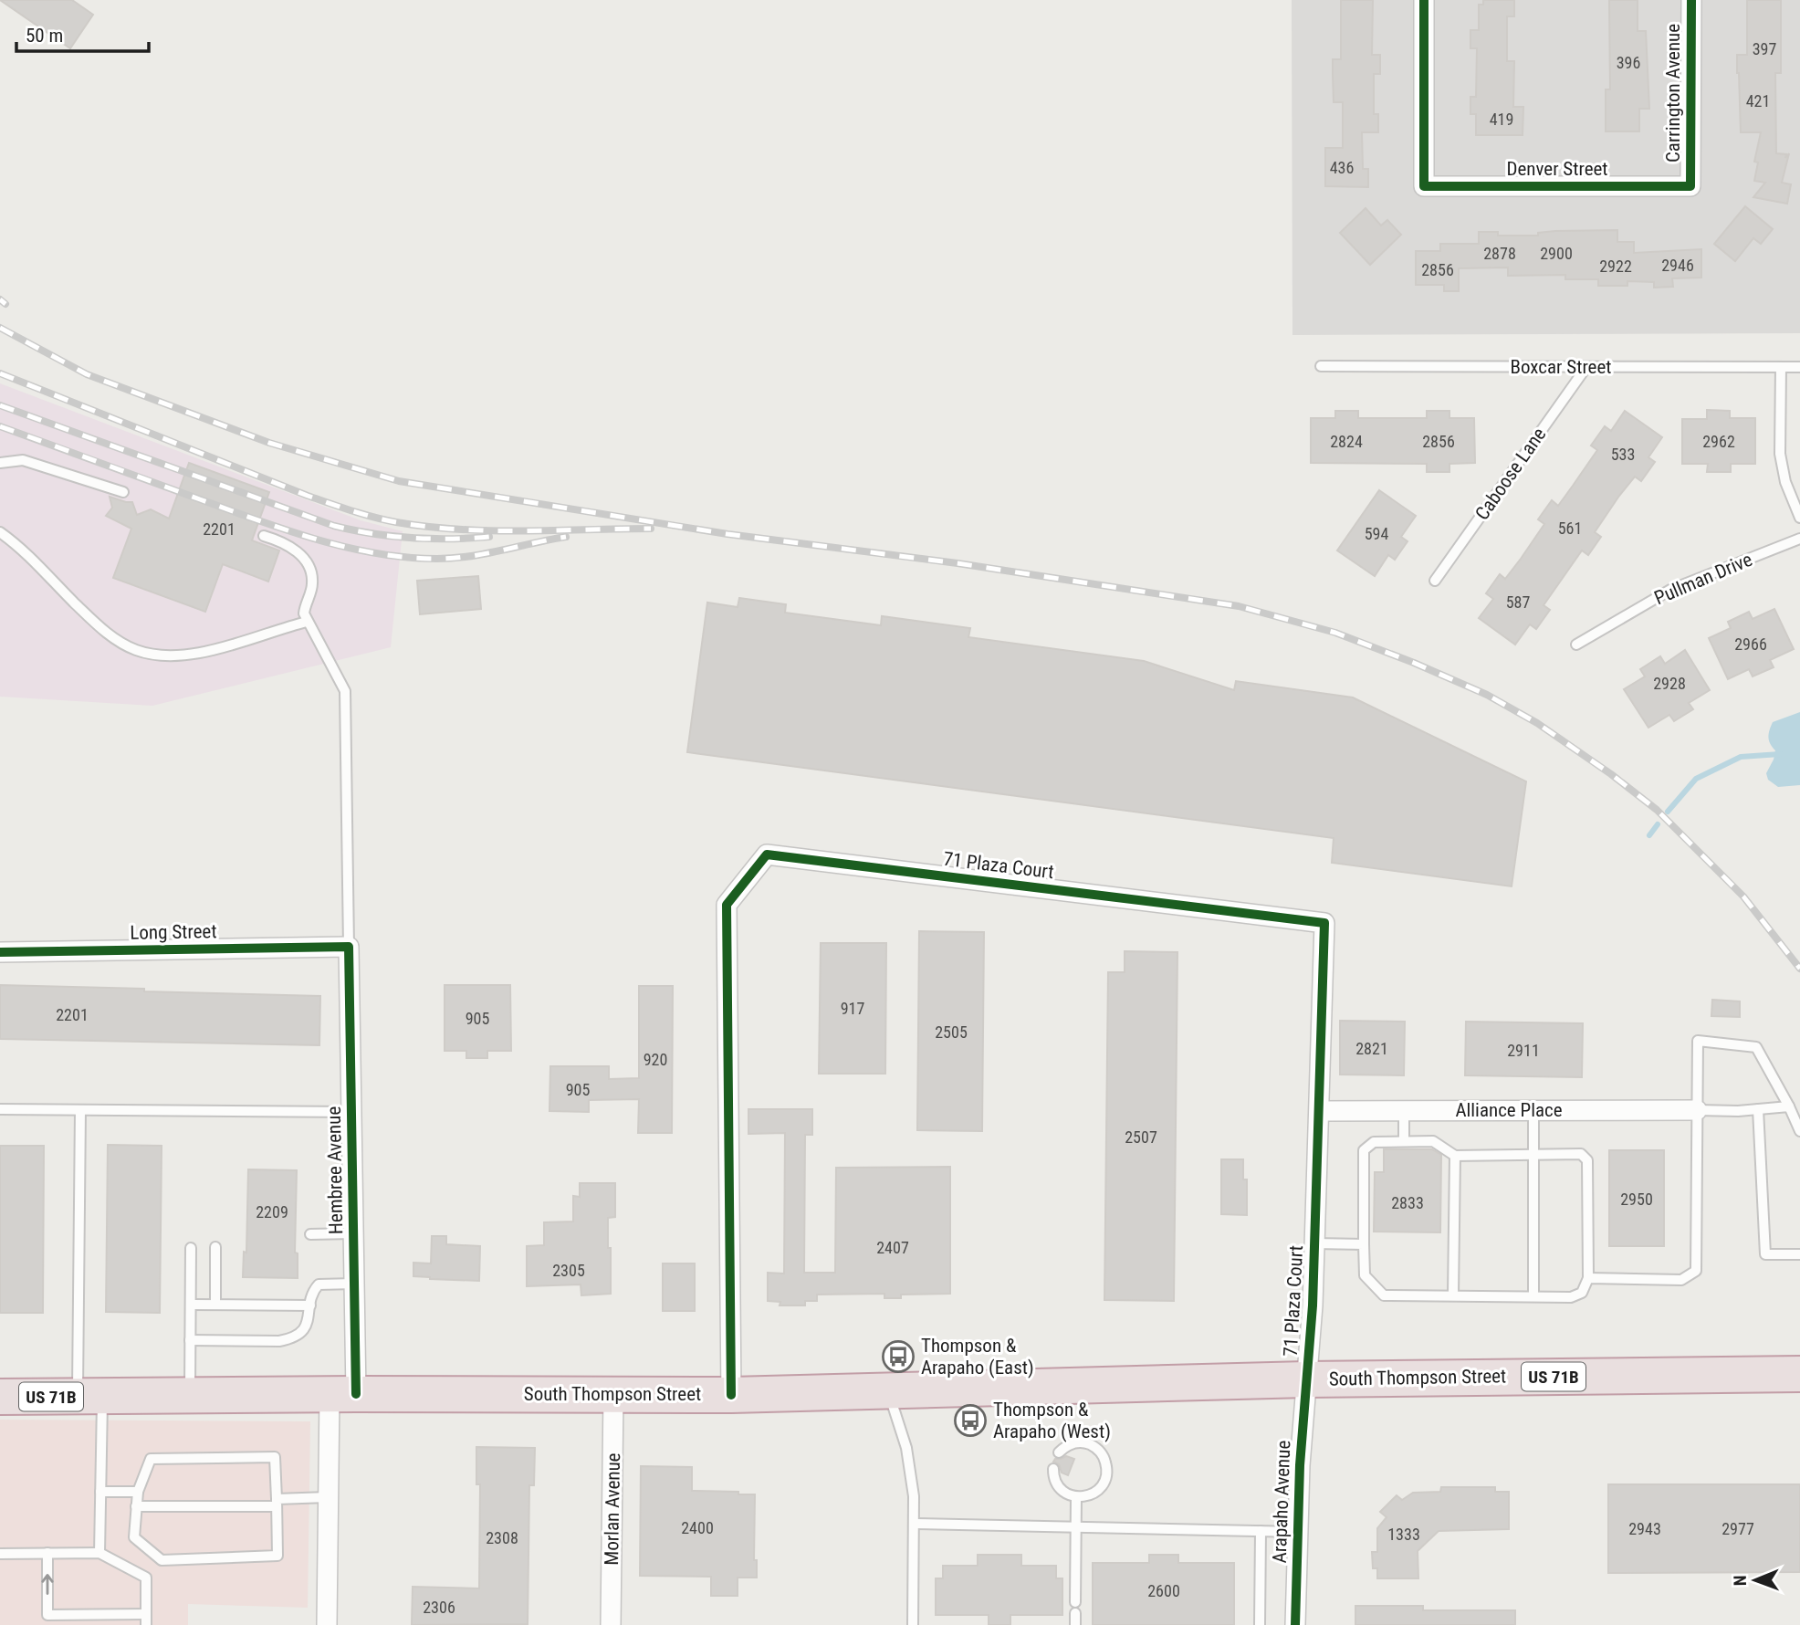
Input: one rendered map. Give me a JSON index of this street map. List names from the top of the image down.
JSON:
{
  "streets": {
    "highway": ["US 71B", "South Thompson Street"],
    "street": [
      "Carrington Avenue",
      "Denver Street",
      "71 Plaza Court",
      "Long Street",
      "Alliance Place",
      "Hembree Avenue",
      "Arapaho Avenue",
      "Morlan Avenue"
    ],
    "lane": ["Boxcar Street", "Caboose Lane", "Pullman Drive"]
  },
  "crossings": [
    ["Carrington Avenue", "Denver Street"],
    ["Boxcar Street", "Caboose Lane"],
    ["71 Plaza Court", "Alliance Place"],
    ["71 Plaza Court", "South Thompson Street"],
    ["71 Plaza Court", "Arapaho Avenue"],
    ["Long Street", "Hembree Avenue"],
    ["Hembree Avenue", "South Thompson Street"],
    ["South Thompson Street", "Arapaho Avenue"],
    ["South Thompson Street", "Morlan Avenue"]
  ],
  "places": {
    "bus stop": ["Thompson & Arapaho (East)", "Thompson & Arapaho (West)"]
  },
  "house_numbers": [
    "397",
    "396",
    "421",
    "419",
    "436",
    "2878",
    "2900",
    "2946",
    "2922",
    "2856",
    "2824",
    "2856",
    "2962",
    "533",
    "561",
    "2201",
    "594",
    "587",
    "2966",
    "2928",
    "917",
    "2201",
    "905",
    "2505",
    "2821",
    "2911",
    "920",
    "905",
    "2507",
    "2950",
    "2833",
    "2209",
    "2407",
    "2305",
    "2400",
    "2943",
    "2977",
    "1333",
    "2308",
    "2600",
    "2306"
  ],
  "scale_bar": "50 m",
  "north": "left"
}
